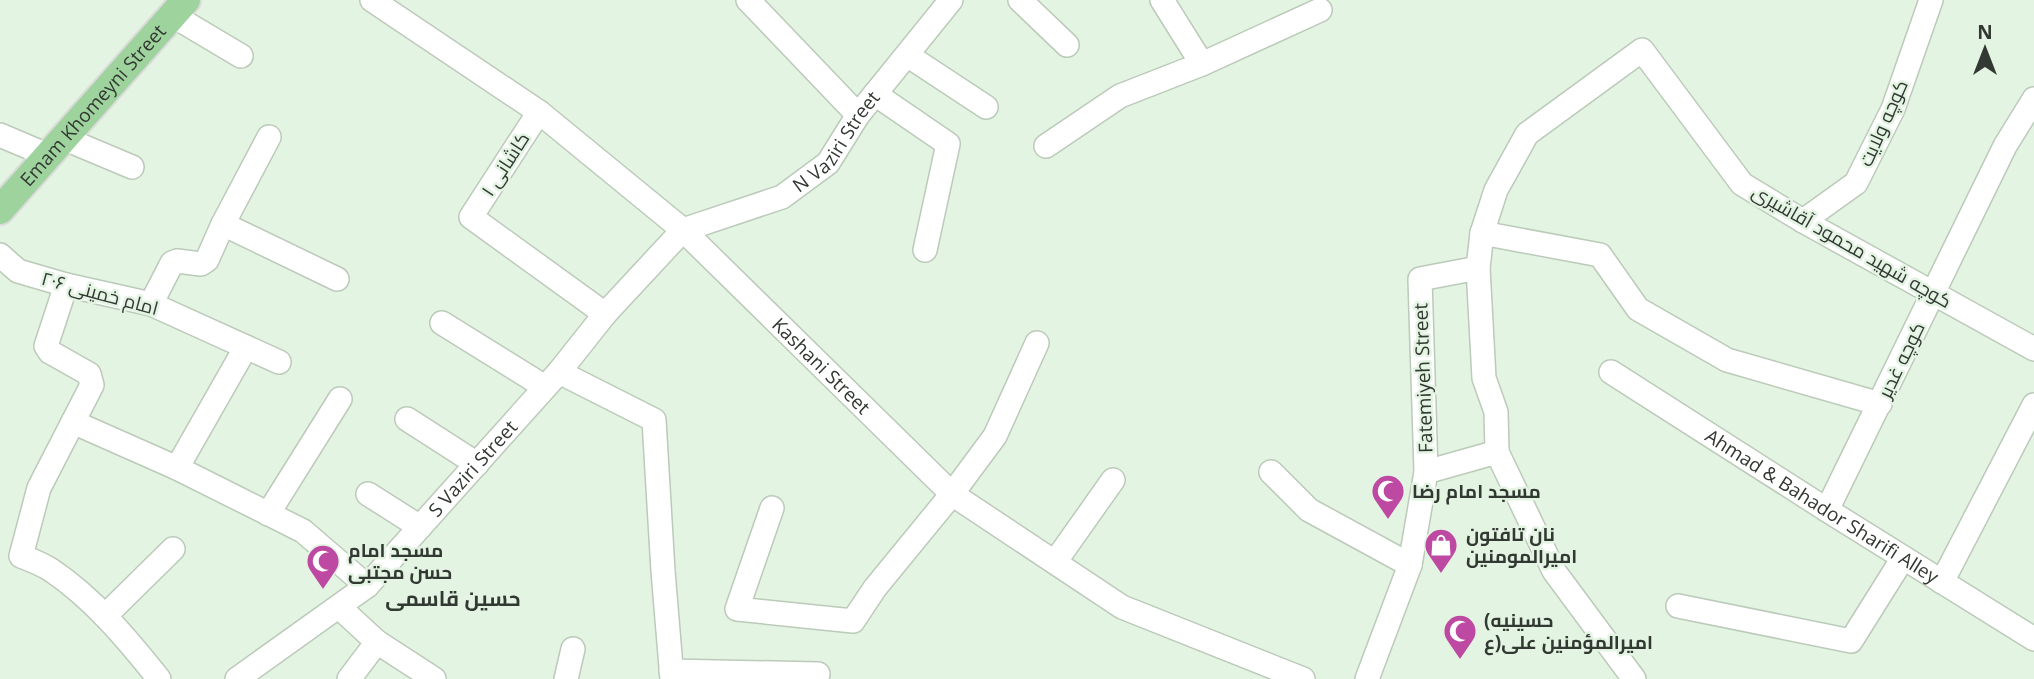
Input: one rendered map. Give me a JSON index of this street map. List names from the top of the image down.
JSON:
{
  "streets": {
    "main road": ["Emam Khomeyni Street"],
    "street": [
      "کوچه ولایت",
      "N Vaziri Street",
      "کاشانی ۱",
      "کوچه شهید محمود آقاشیری",
      "امام خمینی ۲۰۶",
      "کوچه غدیر",
      "Kashani Street",
      "Fatemiyeh Street",
      "S Vaziri Street",
      "Ahmad & Bahador Sharifi Alley"
    ]
  },
  "crossings": [
    ["کوچه ولایت", "کوچه شهید محمود آقاشیری"],
    ["N Vaziri Street", "Kashani Street"],
    ["N Vaziri Street", "S Vaziri Street"],
    ["کاشانی ۱", "Kashani Street"],
    ["کاشانی ۱", "S Vaziri Street"],
    ["کوچه شهید محمود آقاشیری", "کوچه غدیر"],
    ["کوچه غدیر", "Ahmad & Bahador Sharifi Alley"],
    ["Kashani Street", "S Vaziri Street"]
  ],
  "districts": ["حسین قاسمی"],
  "places": {
    "mosque": ["مسجد امام رضا", "مسجد امام حسن مجتبی", "(حسینیه امیرالمؤمنین علی(ع"],
    "shop": ["نان تافتون امیرالمومنین"]
  },
  "north": "top"
}
